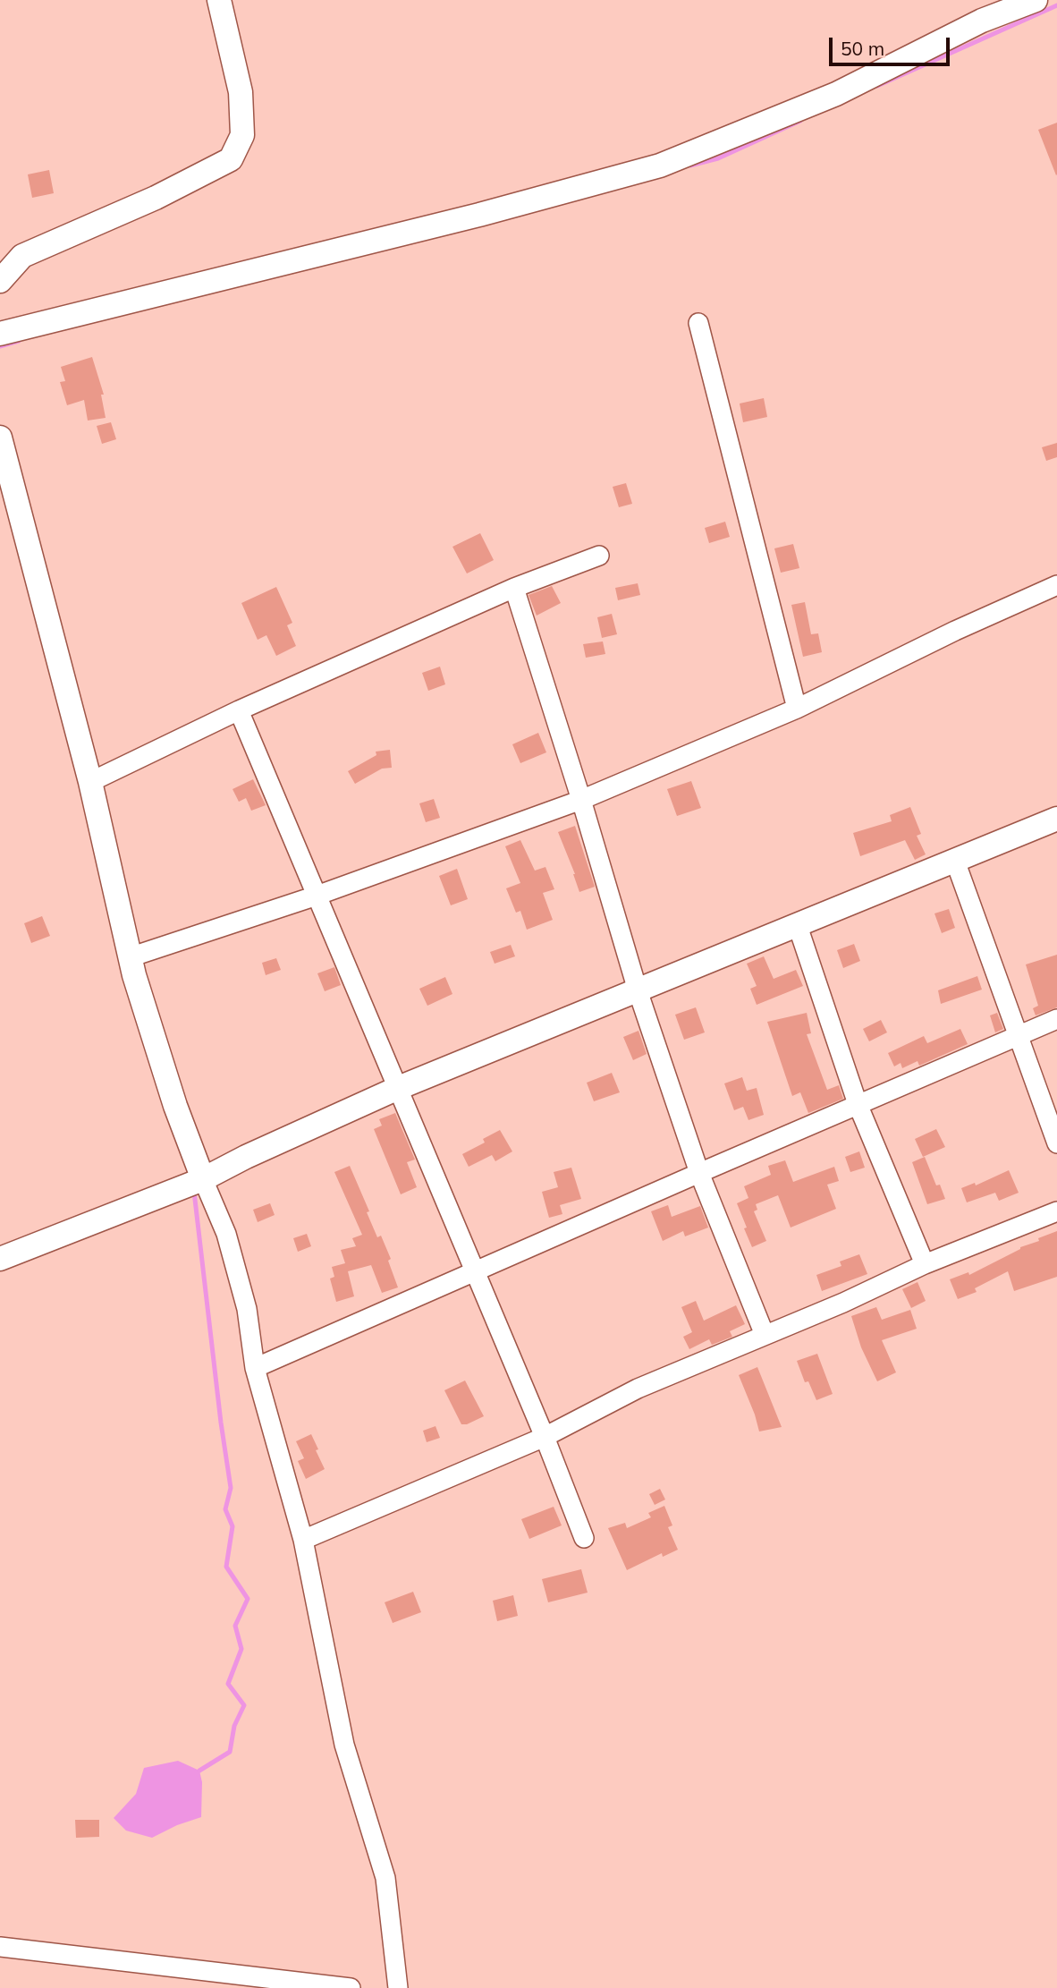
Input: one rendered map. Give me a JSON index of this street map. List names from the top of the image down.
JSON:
{
  "scale_bar": "50 m"
}
